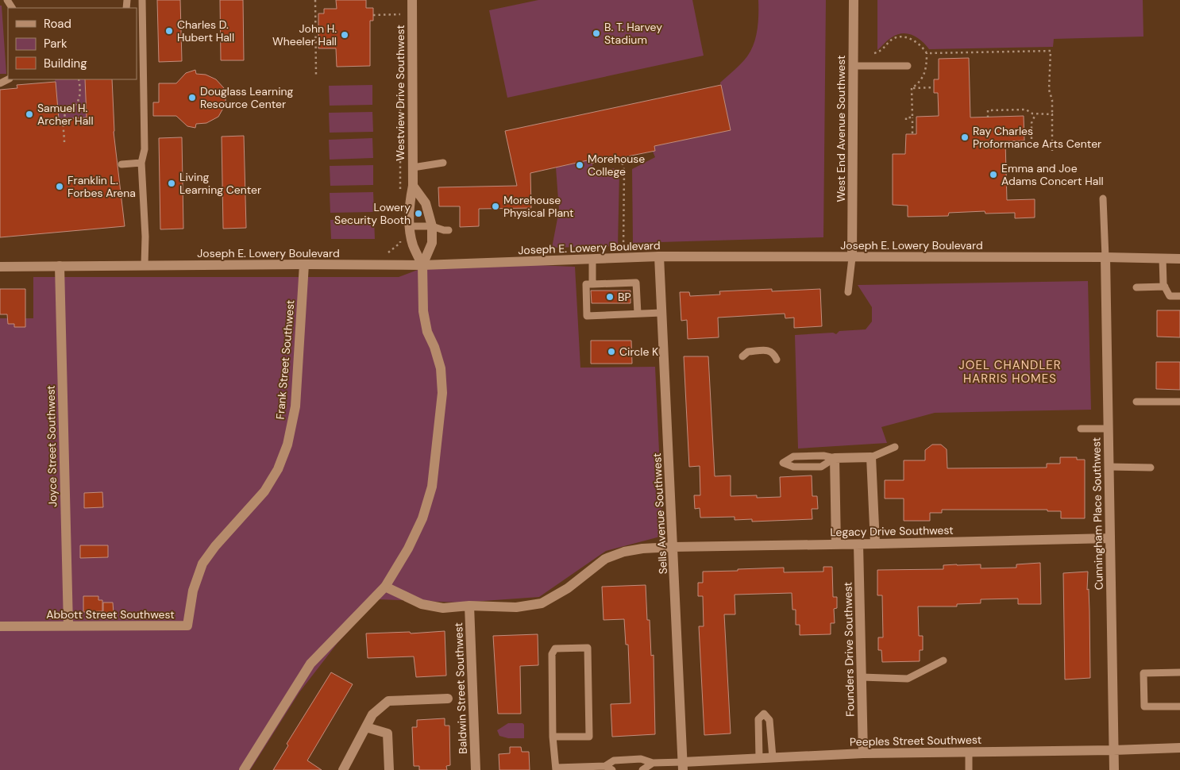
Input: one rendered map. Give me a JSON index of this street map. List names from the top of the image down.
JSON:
{
  "streets": {
    "street": [
      "Westview Drive Southwest",
      "West End Avenue Southwest",
      "Joseph E. Lowery Boulevard",
      "Frank Street Southwest",
      "Joyce Street Southwest",
      "Sells Avenue Southwest",
      "Cunningham Place Southwest",
      "Legacy Drive Southwest",
      "Abbott Street Southwest",
      "Founders Drive Southwest",
      "Baldwin Street Southwest",
      "Peeples Street Southwest"
    ]
  },
  "crossings": [
    ["Westview Drive Southwest", "Joseph E. Lowery Boulevard"],
    ["West End Avenue Southwest", "Joseph E. Lowery Boulevard"],
    ["Joseph E. Lowery Boulevard", "Frank Street Southwest"],
    ["Joseph E. Lowery Boulevard", "Joyce Street Southwest"],
    ["Joseph E. Lowery Boulevard", "Sells Avenue Southwest"],
    ["Joseph E. Lowery Boulevard", "Cunningham Place Southwest"],
    ["Frank Street Southwest", "Abbott Street Southwest"],
    ["Joyce Street Southwest", "Abbott Street Southwest"],
    ["Sells Avenue Southwest", "Legacy Drive Southwest"],
    ["Sells Avenue Southwest", "Peeples Street Southwest"],
    ["Cunningham Place Southwest", "Legacy Drive Southwest"],
    ["Cunningham Place Southwest", "Peeples Street Southwest"],
    ["Legacy Drive Southwest", "Founders Drive Southwest"],
    ["Founders Drive Southwest", "Peeples Street Southwest"]
  ],
  "districts": ["JOEL CHANDLER HARRIS HOMES"],
  "places": [
    "Charles D. Hubert Hall",
    "B. T. Harvey Stadium",
    "John H. Wheeler Hall",
    "Douglass Learning Resource Center",
    "Samuel H. Archer Hall",
    "Ray Charles Proformance Arts Center",
    "Morehouse College",
    "Emma and Joe Adams Concert Hall",
    "Living Learning Center",
    "Franklin L. Forbes Arena",
    "Morehouse Physical Plant",
    "Lowery Security Booth",
    "BP",
    "Circle K"
  ],
  "legend": ["Road", "Park", "Building"]
}
